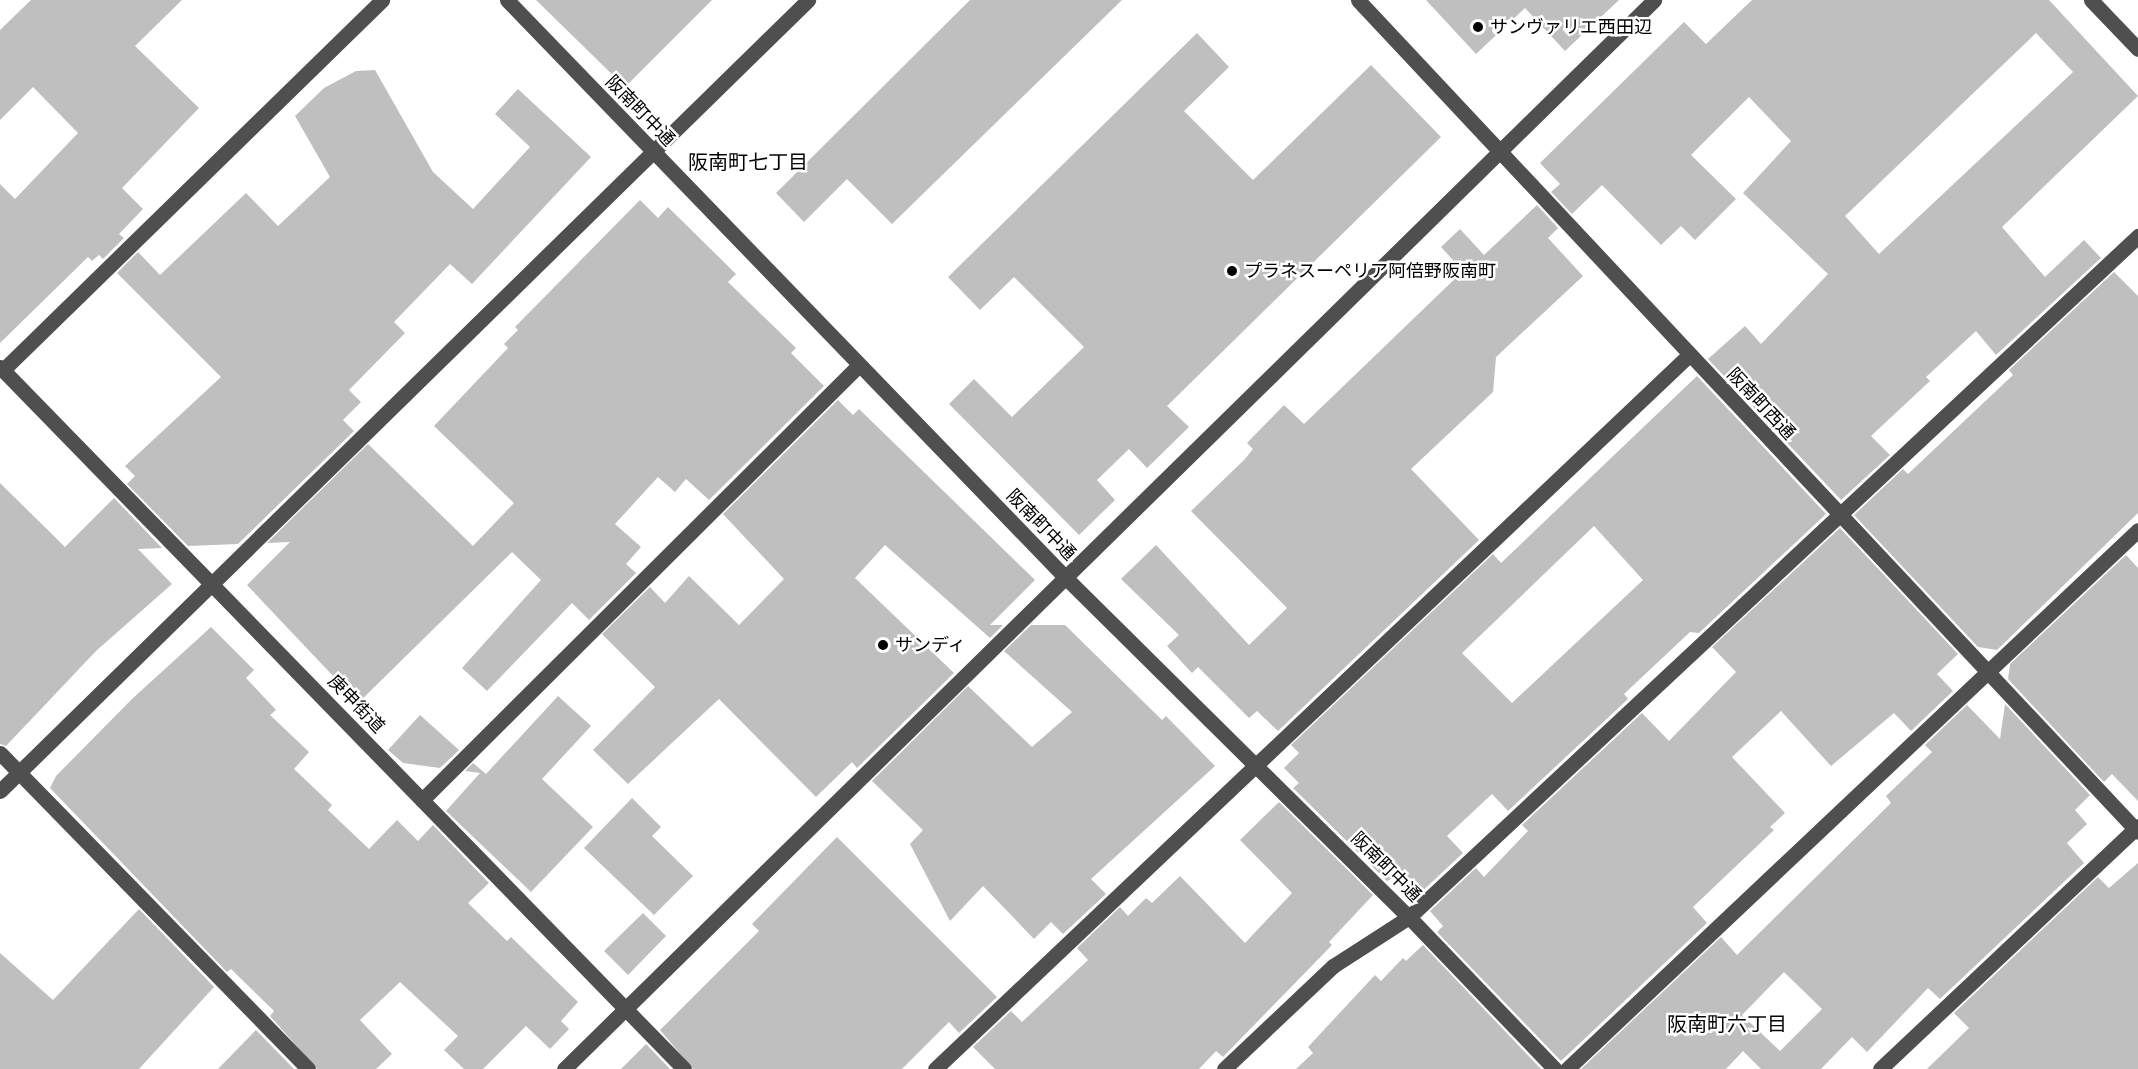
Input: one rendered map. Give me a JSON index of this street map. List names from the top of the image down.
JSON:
{
  "streets": {
    "street": ["阪南町中通", "阪南町西通", "庚申街道"]
  },
  "districts": ["阪南町七丁目", "阪南町六丁目"],
  "places": ["サンヴァリエ西田辺", "プラネスーペリア阿倍野阪南町", "サンディ"]
}
